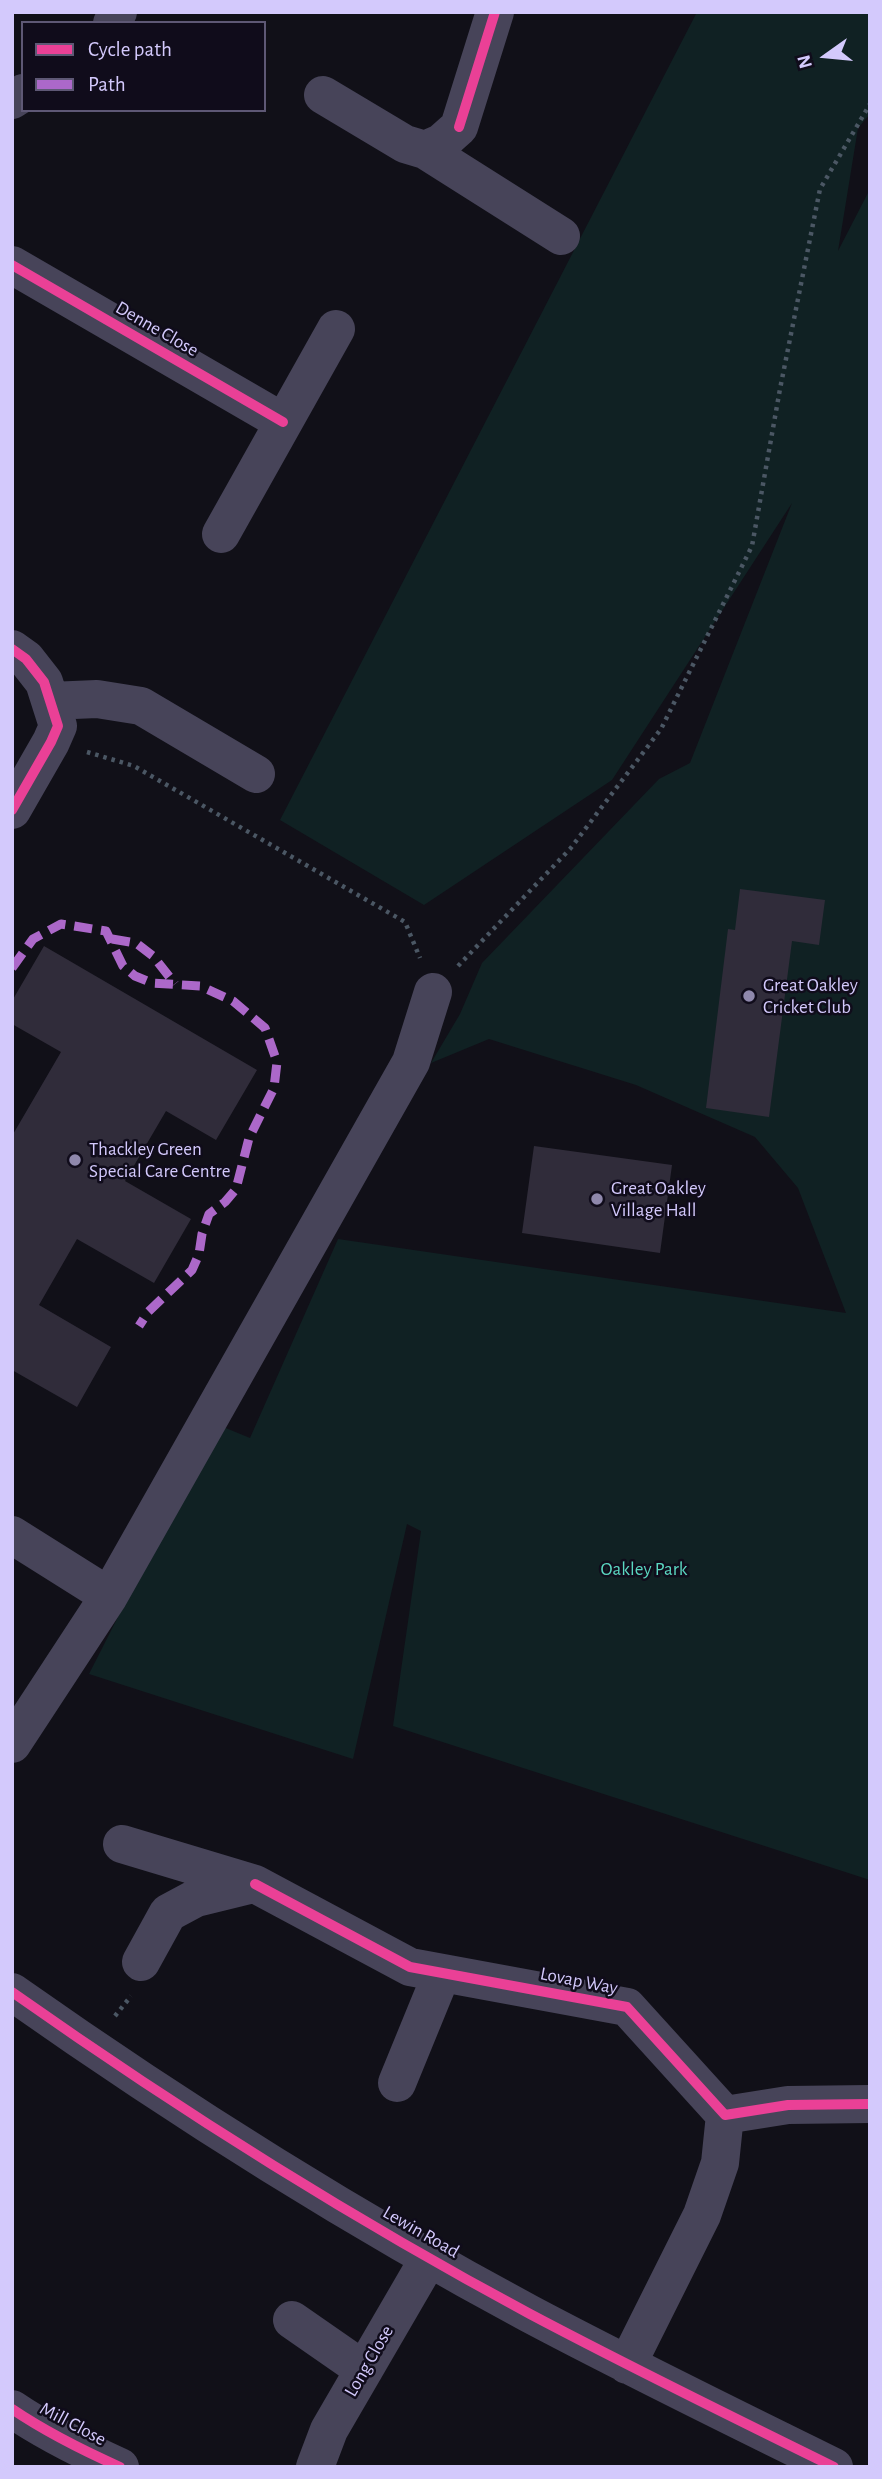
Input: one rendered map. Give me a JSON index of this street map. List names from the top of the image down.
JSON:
{
  "streets": {
    "street": [
      "Denne Close",
      "Lovap Way",
      "Lewin Road",
      "Long Close",
      "Mill Close"
    ]
  },
  "crossings": [
    ["Lewin Road", "Long Close"]
  ],
  "parks": ["Oakley Park"],
  "places": ["Great Oakley Cricket Club", "Thackley Green Special Care Centre", "Great Oakley Village Hall"],
  "legend": ["Cycle path", "Path"],
  "north": "left"
}
